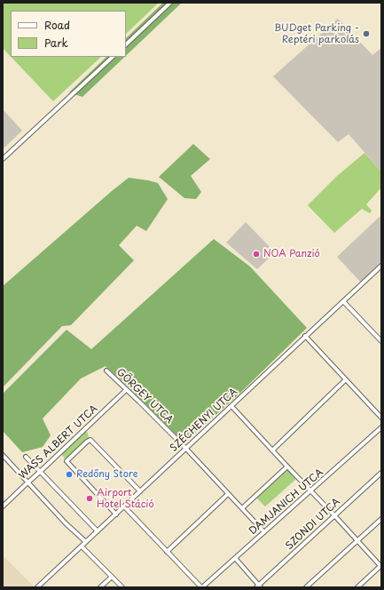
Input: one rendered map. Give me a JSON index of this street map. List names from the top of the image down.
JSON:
{
  "streets": {
    "street": [
      "GÖRGEY UTCA",
      "SZÉCHENYI UTCA",
      "WASS ALBERT UTCA",
      "DAMJANICH UTCA",
      "SZONDI UTCA"
    ]
  },
  "crossings": [
    ["GÖRGEY UTCA", "SZÉCHENYI UTCA"],
    ["GÖRGEY UTCA", "WASS ALBERT UTCA"],
    ["GÖRGEY UTCA", "DAMJANICH UTCA"]
  ],
  "places": [
    "BUDget Parking - Reptéri parkolás",
    "NOA Panzió",
    "Redőny Store",
    "Airport Hotel Stáció"
  ],
  "legend": ["Road", "Park"]
}
